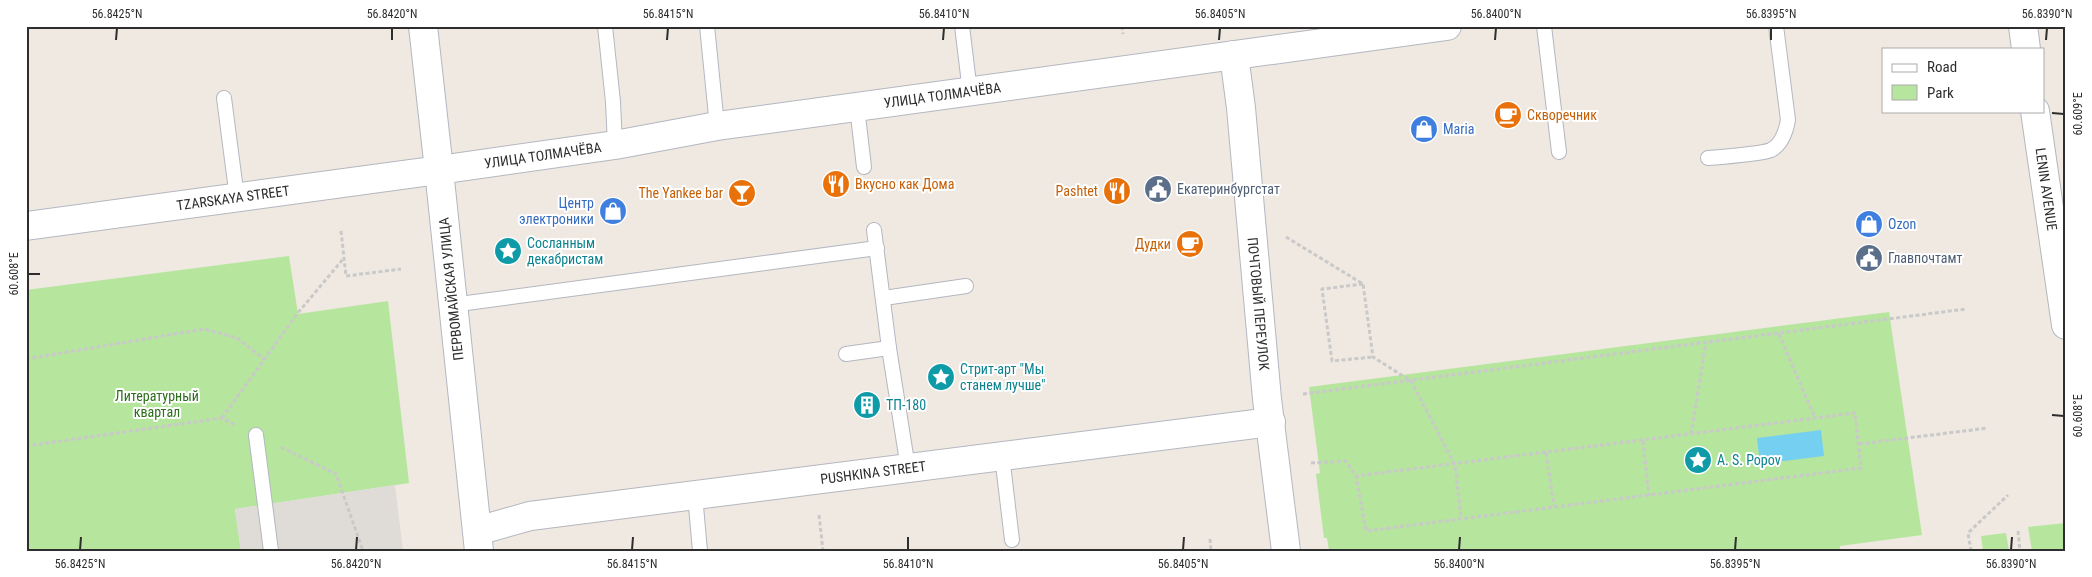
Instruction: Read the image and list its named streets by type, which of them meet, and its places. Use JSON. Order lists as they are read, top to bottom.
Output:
{
  "streets": {
    "street": [
      "УЛИЦА ТОЛМАЧЁВА",
      "LENIN AVENUE",
      "TZARSKAYA STREET",
      "ПЕРВОМАЙСКАЯ УЛИЦА",
      "ПОЧТОВЫЙ ПЕРЕУЛОК",
      "PUSHKINA STREET"
    ]
  },
  "crossings": [
    ["УЛИЦА ТОЛМАЧЁВА", "TZARSKAYA STREET"],
    ["УЛИЦА ТОЛМАЧЁВА", "ПЕРВОМАЙСКАЯ УЛИЦА"],
    ["УЛИЦА ТОЛМАЧЁВА", "ПОЧТОВЫЙ ПЕРЕУЛОК"],
    ["TZARSKAYA STREET", "ПЕРВОМАЙСКАЯ УЛИЦА"],
    ["ПЕРВОМАЙСКАЯ УЛИЦА", "PUSHKINA STREET"],
    ["ПОЧТОВЫЙ ПЕРЕУЛОК", "PUSHKINA STREET"]
  ],
  "parks": ["Литературный квартал"],
  "places": {
    "cafe": ["Скворечник", "Дудки"],
    "shop": ["Maria", "Центр электроники", "Ozon"],
    "restaurant": ["Вкусно как Дома", "Pashtet"],
    "public building": ["Екатеринбургстат", "Главпочтамт"],
    "bar": ["The Yankee bar"],
    "place": ["Сосланным декабристам", "Стрит-арт \"Мы станем лучше\"", "A. S. Popov"],
    "building": ["ТП-180"]
  },
  "legend": ["Road", "Park"],
  "coordinates": [
    "56.8425°N",
    "56.8420°N",
    "56.8415°N",
    "56.8410°N",
    "56.8405°N",
    "56.8400°N",
    "56.8395°N",
    "56.8390°N",
    "60.609°E",
    "60.608°E"
  ]
}
